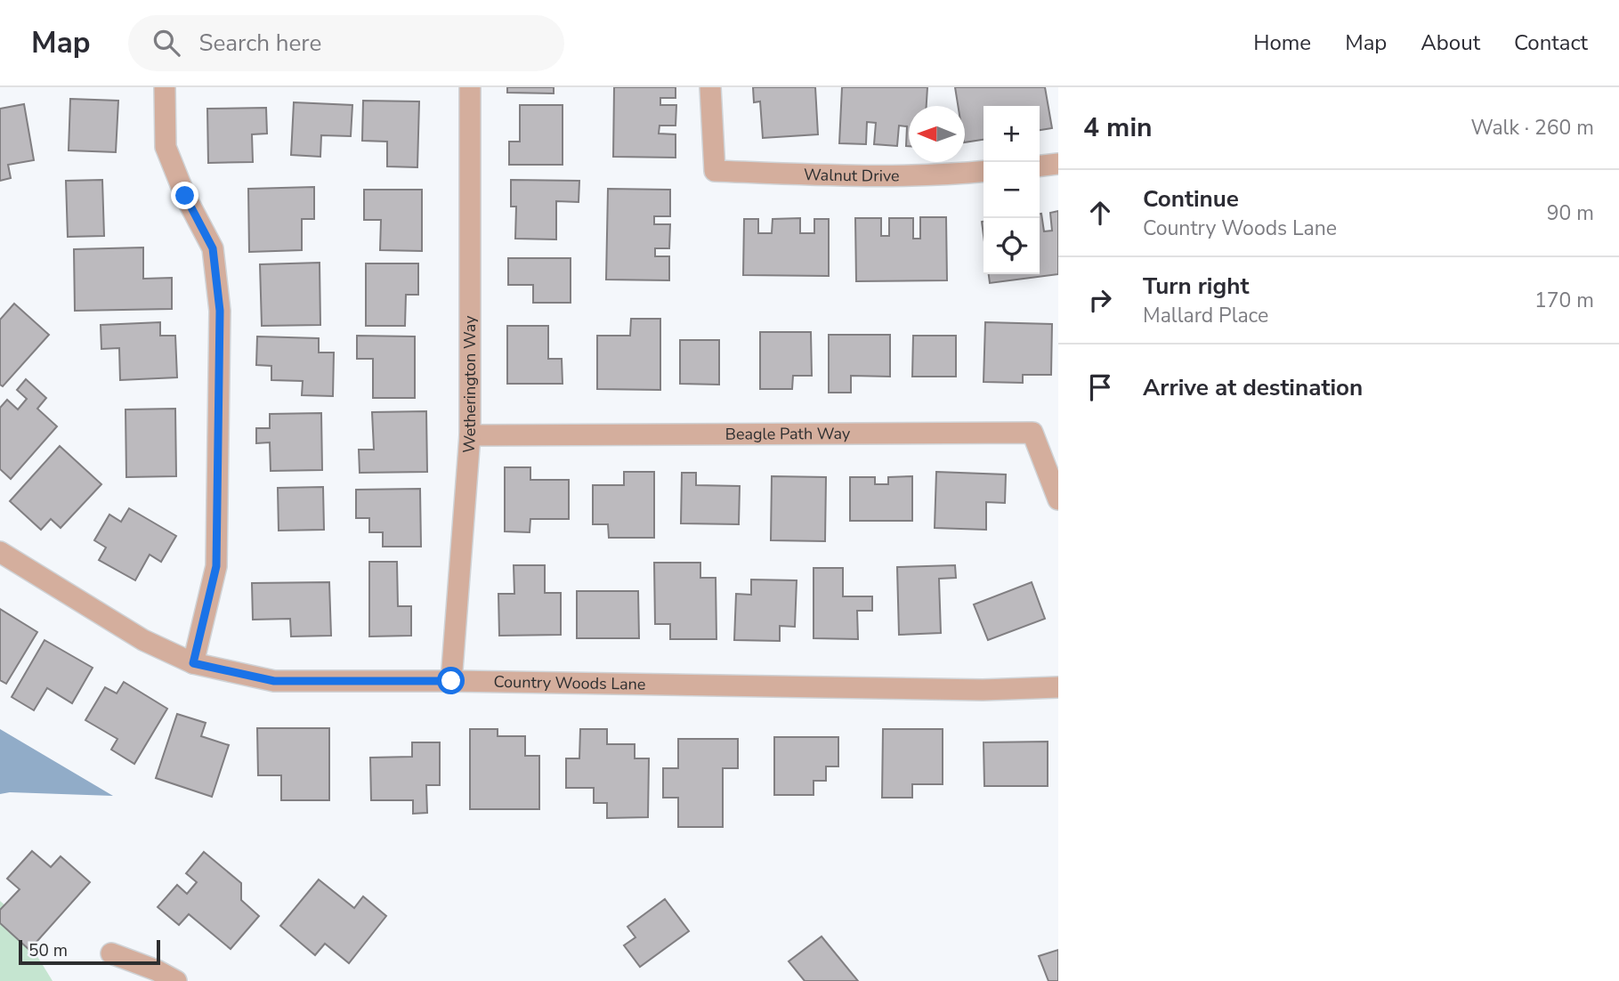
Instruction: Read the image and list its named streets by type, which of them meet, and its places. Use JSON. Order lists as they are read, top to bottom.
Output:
{
  "streets": {
    "street": [
      "Walnut Drive",
      "Wetherington Way",
      "Beagle Path Way",
      "Country Woods Lane"
    ]
  },
  "crossings": [
    ["Wetherington Way", "Beagle Path Way"],
    ["Wetherington Way", "Country Woods Lane"]
  ],
  "scale_bar": "50 m",
  "north": "left",
  "page": {
    "header": "Map",
    "search": "Search here",
    "nav": [
      "Home",
      "Map",
      "About",
      "Contact"
    ],
    "heading": ["4 min", "Walk · 260 m"],
    "map_buttons": ["+", "−"],
    "list": [
      ["Continue", "Country Woods Lane", "90 m"],
      ["Turn right", "Mallard Place", "170 m"],
      "Arrive at destination"
    ],
    "scale": "50 m"
  }
}
